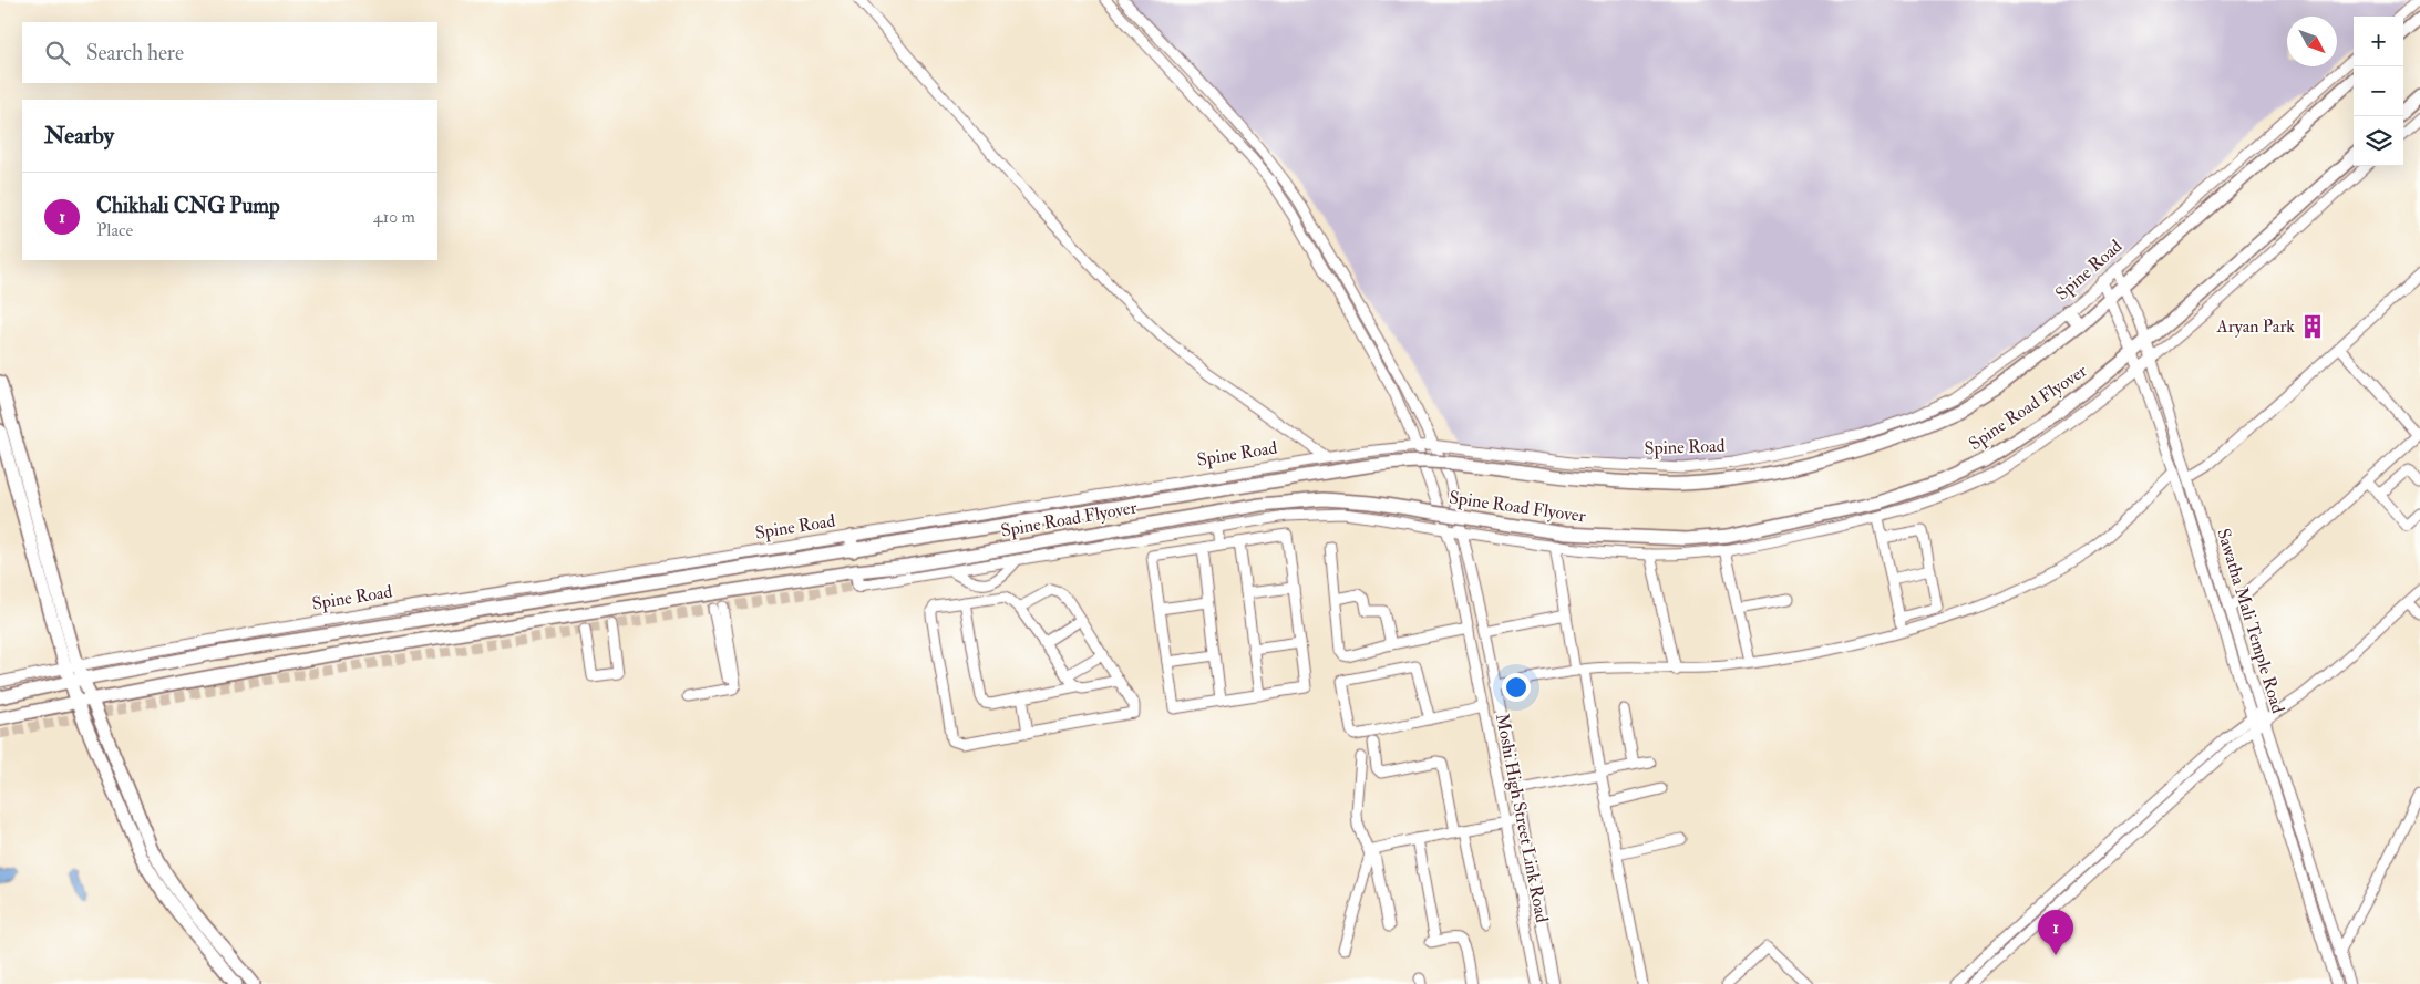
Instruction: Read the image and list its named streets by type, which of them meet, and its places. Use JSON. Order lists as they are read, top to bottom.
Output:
{
  "streets": {
    "main road": ["Spine Road", "Spine Road Flyover"],
    "street": ["Sawatha Mali Temple Road", "Moshi High Street Link Road"]
  },
  "crossings": [
    ["Spine Road", "Spine Road Flyover"],
    ["Spine Road", "Sawatha Mali Temple Road"],
    ["Spine Road", "Moshi High Street Link Road"],
    ["Spine Road Flyover", "Sawatha Mali Temple Road"]
  ],
  "places": {
    "building": ["Aryan Park"]
  },
  "north": "bottom right",
  "page": {
    "map_buttons": ["+", "−"],
    "search": "Search here",
    "heading": "Nearby",
    "list": [
      {
        "mark": "1",
        "name": "Chikhali CNG Pump",
        "note": "Place",
        "value": "410 m"
      }
    ],
    "pins": "1"
  }
}
